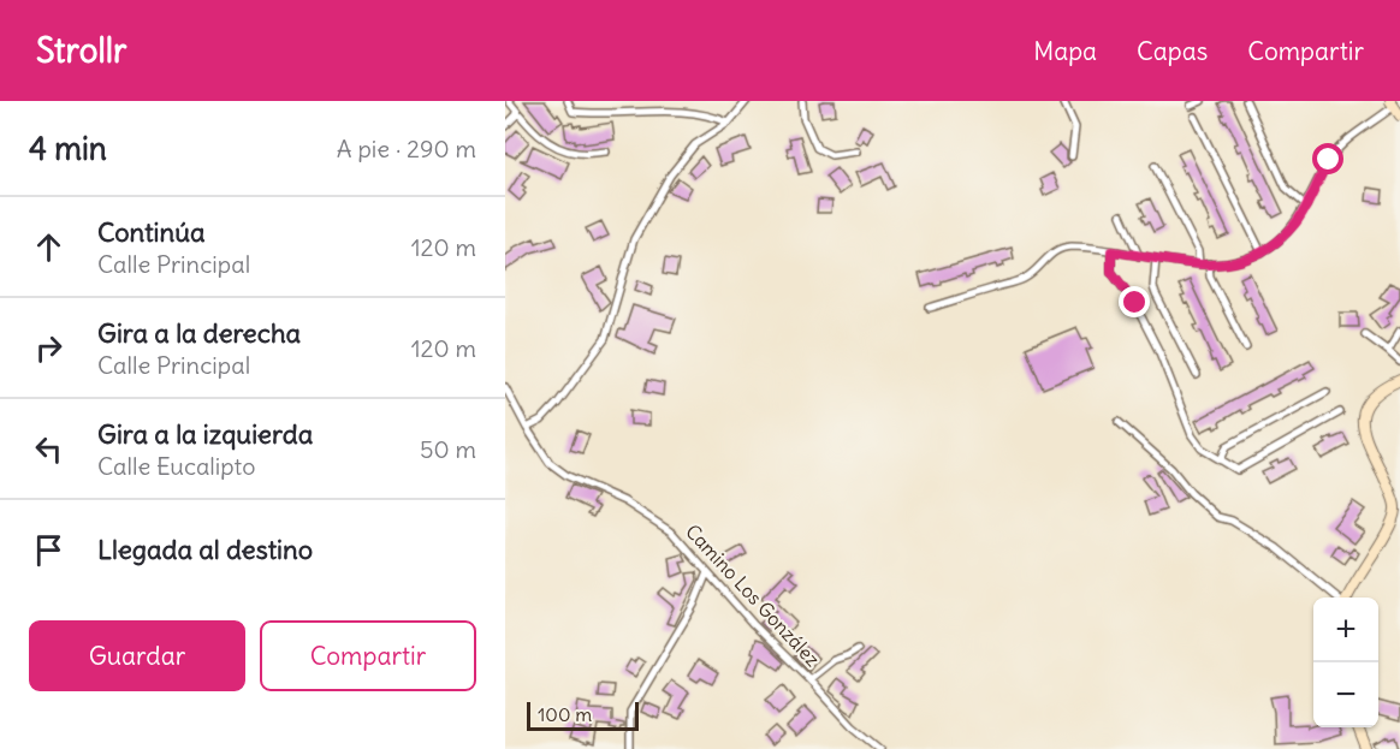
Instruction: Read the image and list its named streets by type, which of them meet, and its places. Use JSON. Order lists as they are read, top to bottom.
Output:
{
  "streets": {
    "street": ["Camino Los González"]
  },
  "scale_bar": "100 m",
  "page": {
    "header": "Strollr",
    "nav": ["Mapa", "Capas", "Compartir"],
    "heading": ["4 min", "A pie · 290 m"],
    "list": [
      ["Continúa", "Calle Principal", "120 m"],
      ["Gira a la derecha", "Calle Principal", "120 m"],
      ["Gira a la izquierda", "Calle Eucalipto", "50 m"],
      "Llegada al destino"
    ],
    "map_buttons": ["+", "−"],
    "buttons": ["Guardar", "Compartir"],
    "scale": "100 m"
  }
}
